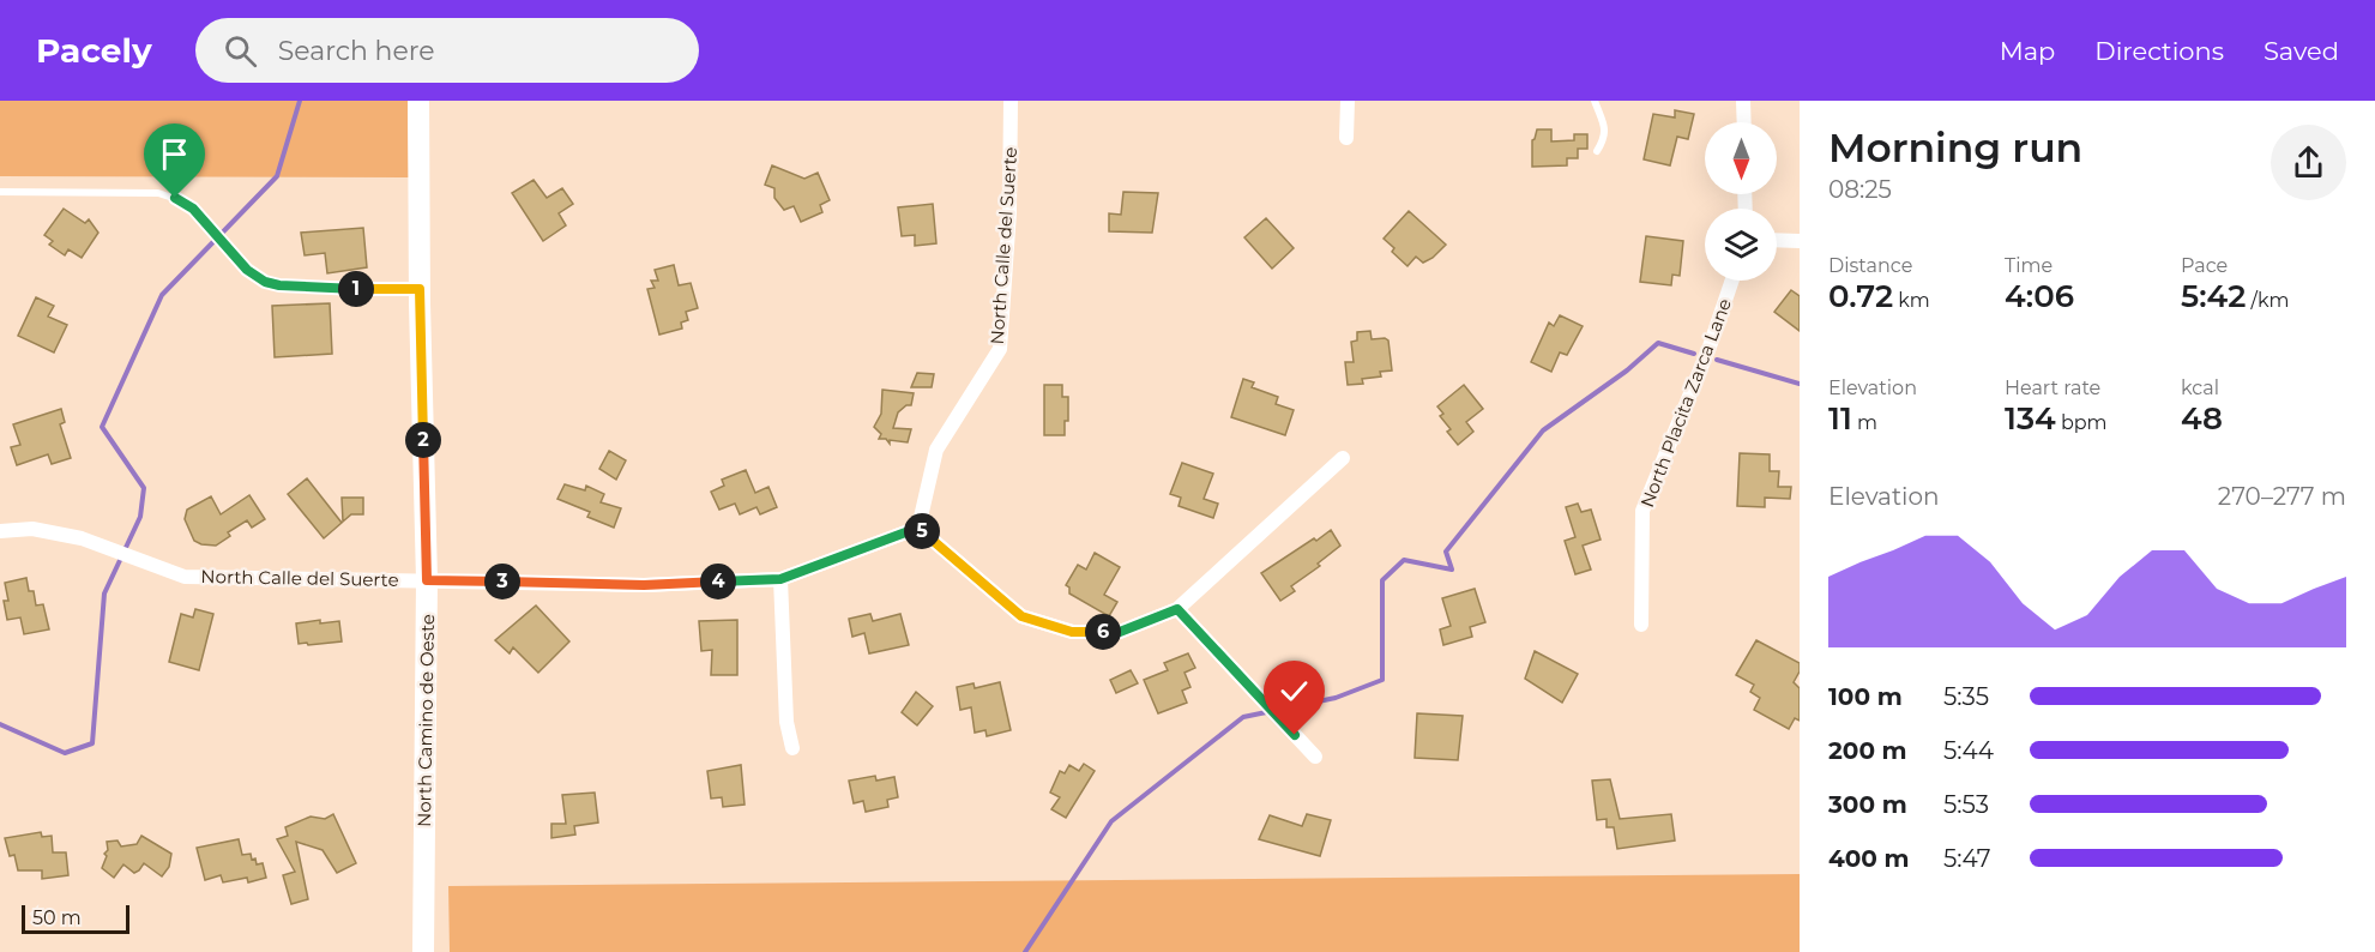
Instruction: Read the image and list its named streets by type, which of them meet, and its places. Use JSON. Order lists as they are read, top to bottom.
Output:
{
  "streets": {
    "street": ["North Calle del Suerte", "North Placita Zarca Lane", "North Camino de Oeste"]
  },
  "crossings": [
    ["North Calle del Suerte", "North Camino de Oeste"]
  ],
  "scale_bar": "50 m",
  "north": "bottom",
  "page": {
    "header": "Pacely",
    "search": "Search here",
    "nav": ["Map", "Directions", "Saved"],
    "heading": ["Morning run", "08:25"],
    "stats": [
      ["Distance", "0.72 km"],
      ["Time", "4:06"],
      ["Pace", "5:42 /km"],
      ["Elevation", "11 m"],
      ["Heart rate", "134 bpm"],
      ["kcal", "48"]
    ],
    "pins": [
      "1",
      "2",
      "5",
      "3",
      "4",
      "6"
    ],
    "chart": ["Elevation", "270–277 m"],
    "list": [
      {
        "name": "100 m",
        "note": "5:35"
      },
      {
        "name": "200 m",
        "note": "5:44"
      },
      {
        "name": "300 m",
        "note": "5:53"
      },
      {
        "name": "400 m",
        "note": "5:47"
      }
    ],
    "scale": "50 m"
  }
}
